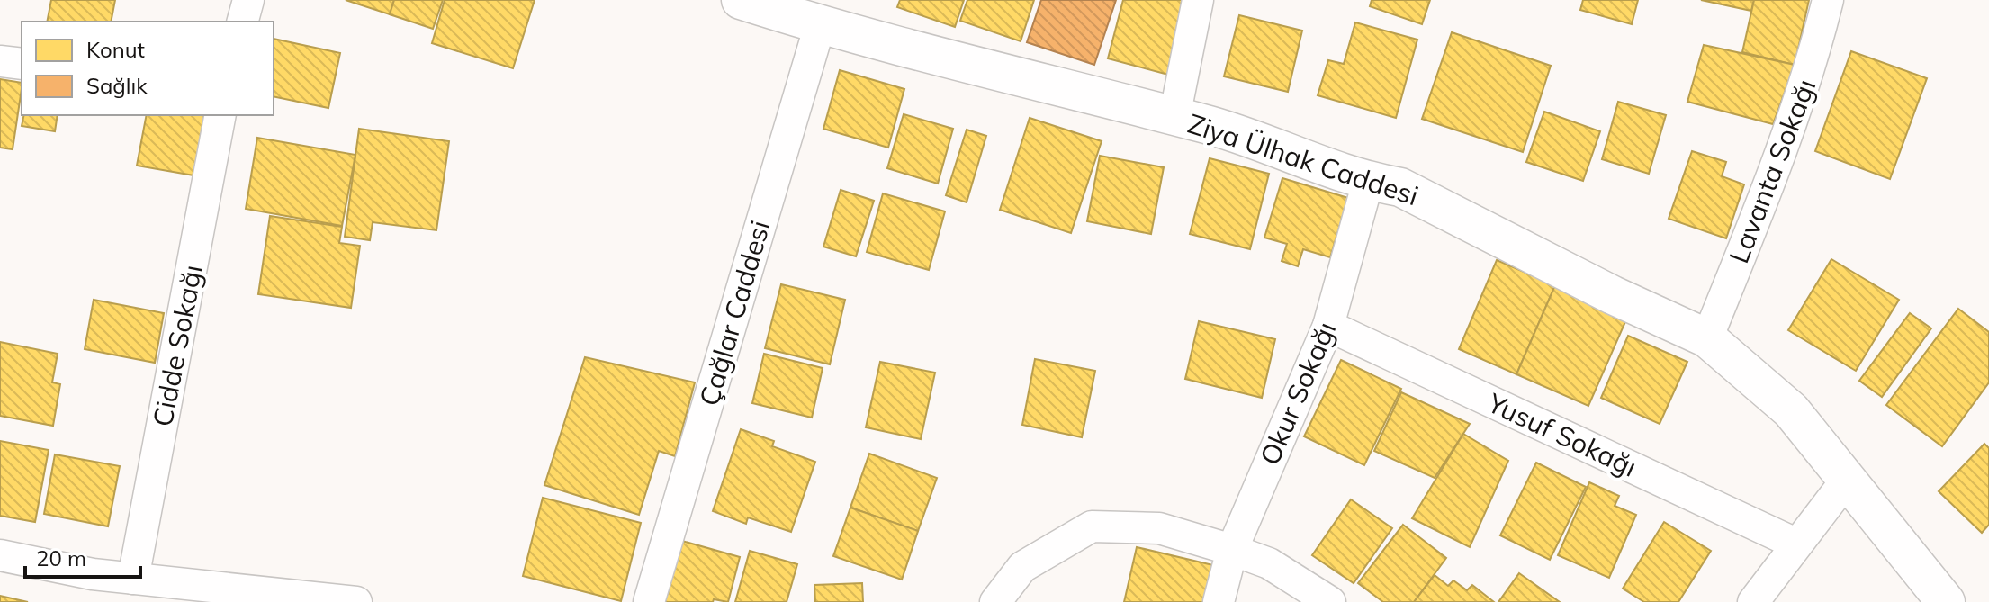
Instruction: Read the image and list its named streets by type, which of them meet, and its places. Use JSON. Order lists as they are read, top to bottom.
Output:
{
  "streets": {
    "street": [
      "Ziya Ülhak Caddesi",
      "Lavanta Sokağı",
      "Çağlar Caddesi",
      "Cidde Sokağı",
      "Okur Sokağı",
      "Yusuf Sokağı"
    ]
  },
  "crossings": [
    ["Ziya Ülhak Caddesi", "Lavanta Sokağı"],
    ["Ziya Ülhak Caddesi", "Çağlar Caddesi"],
    ["Ziya Ülhak Caddesi", "Okur Sokağı"],
    ["Okur Sokağı", "Yusuf Sokağı"]
  ],
  "legend": ["Konut", "Sağlık"],
  "scale_bar": "20 m"
}
